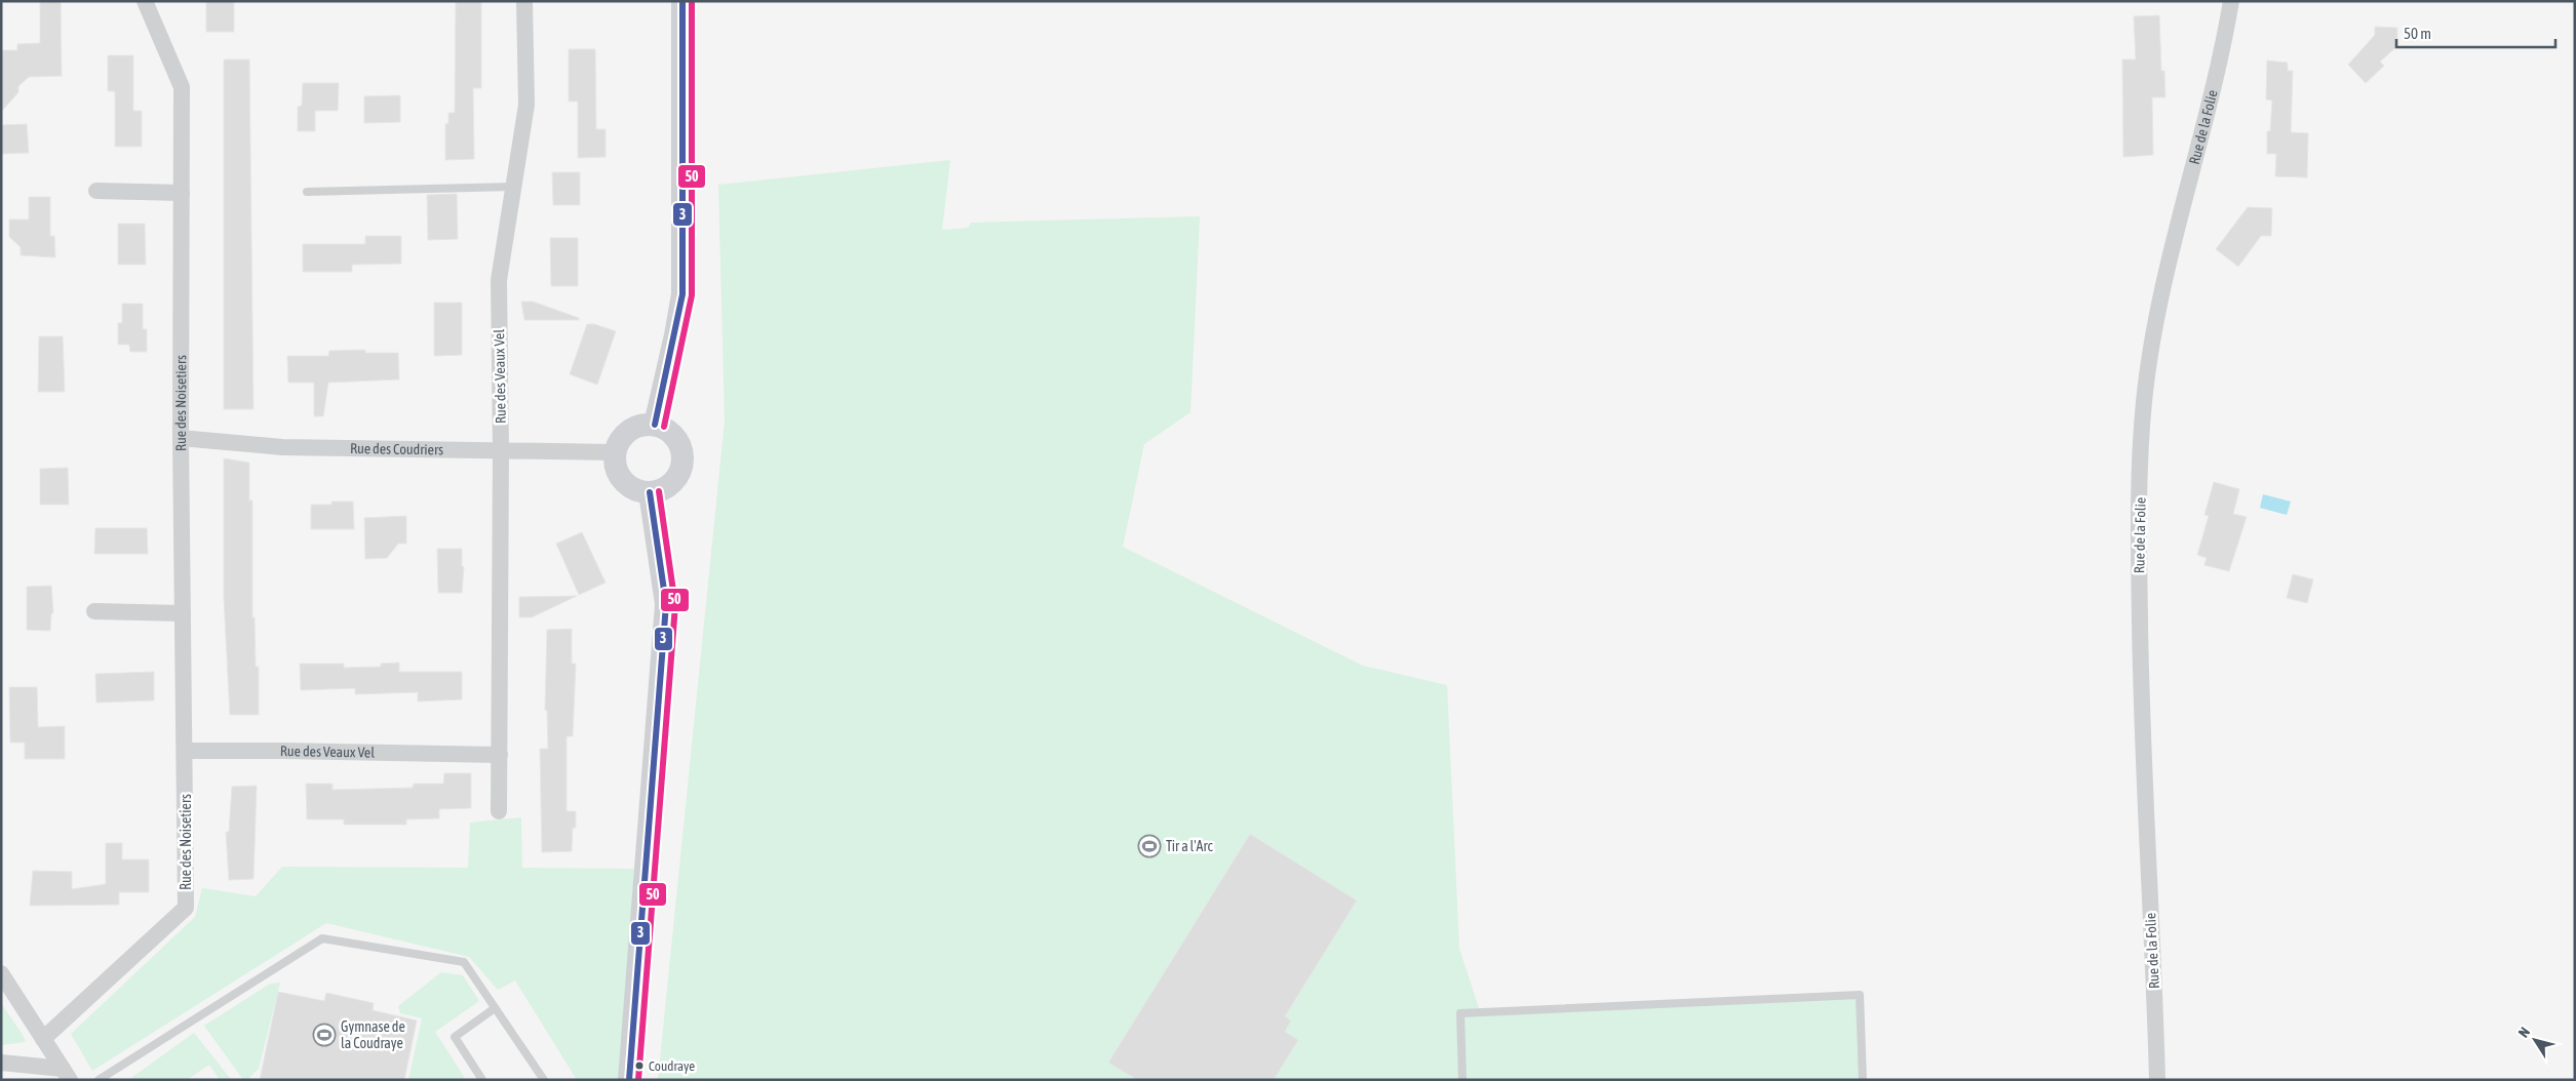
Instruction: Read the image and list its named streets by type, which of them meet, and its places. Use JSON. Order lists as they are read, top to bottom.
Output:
{
  "streets": {
    "street": [
      "Rue de la Folie",
      "Rue des Veaux Vel",
      "Rue des Noisetiers",
      "Rue des Coudriers"
    ]
  },
  "crossings": [
    ["Rue des Veaux Vel", "Rue des Noisetiers"],
    ["Rue des Veaux Vel", "Rue des Coudriers"],
    ["Rue des Noisetiers", "Rue des Coudriers"]
  ],
  "places": {
    "sports": ["Tir a l'Arc", "Gymnase de la Coudraye"],
    "other": ["Coudraye"]
  },
  "lines": ["transit line 3", "transit line 50"],
  "scale_bar": "50 m",
  "north": "top left"
}
